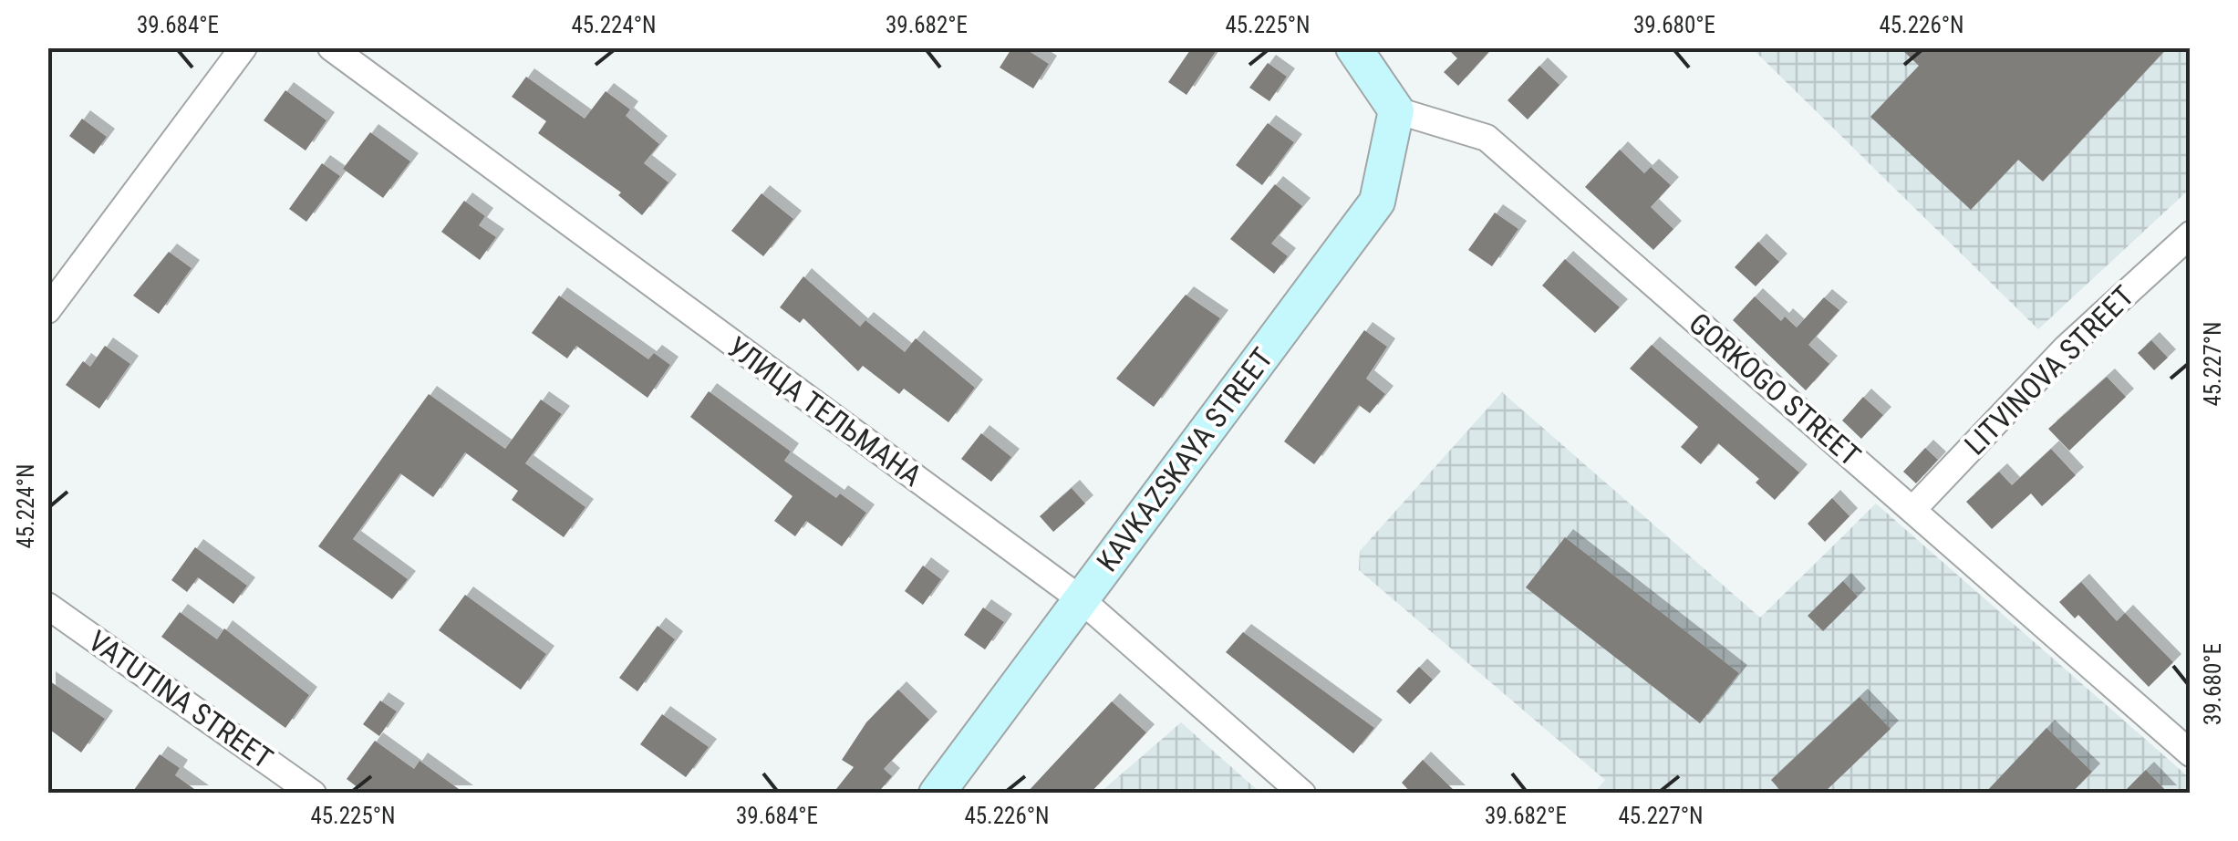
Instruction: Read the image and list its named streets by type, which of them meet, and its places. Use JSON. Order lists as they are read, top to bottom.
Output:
{
  "streets": {
    "main road": ["KAVKAZSKAYA STREET"],
    "street": [
      "LITVINOVA STREET",
      "GORKOGO STREET",
      "УЛИЦА ТЕЛЬМАНА",
      "VATUTINA STREET"
    ]
  },
  "crossings": [
    ["LITVINOVA STREET", "GORKOGO STREET"],
    ["GORKOGO STREET", "KAVKAZSKAYA STREET"],
    ["УЛИЦА ТЕЛЬМАНА", "KAVKAZSKAYA STREET"]
  ],
  "coordinates": [
    "39.684°E",
    "45.224°N",
    "39.682°E",
    "45.225°N",
    "39.680°E",
    "45.226°N",
    "45.227°N"
  ]
}
